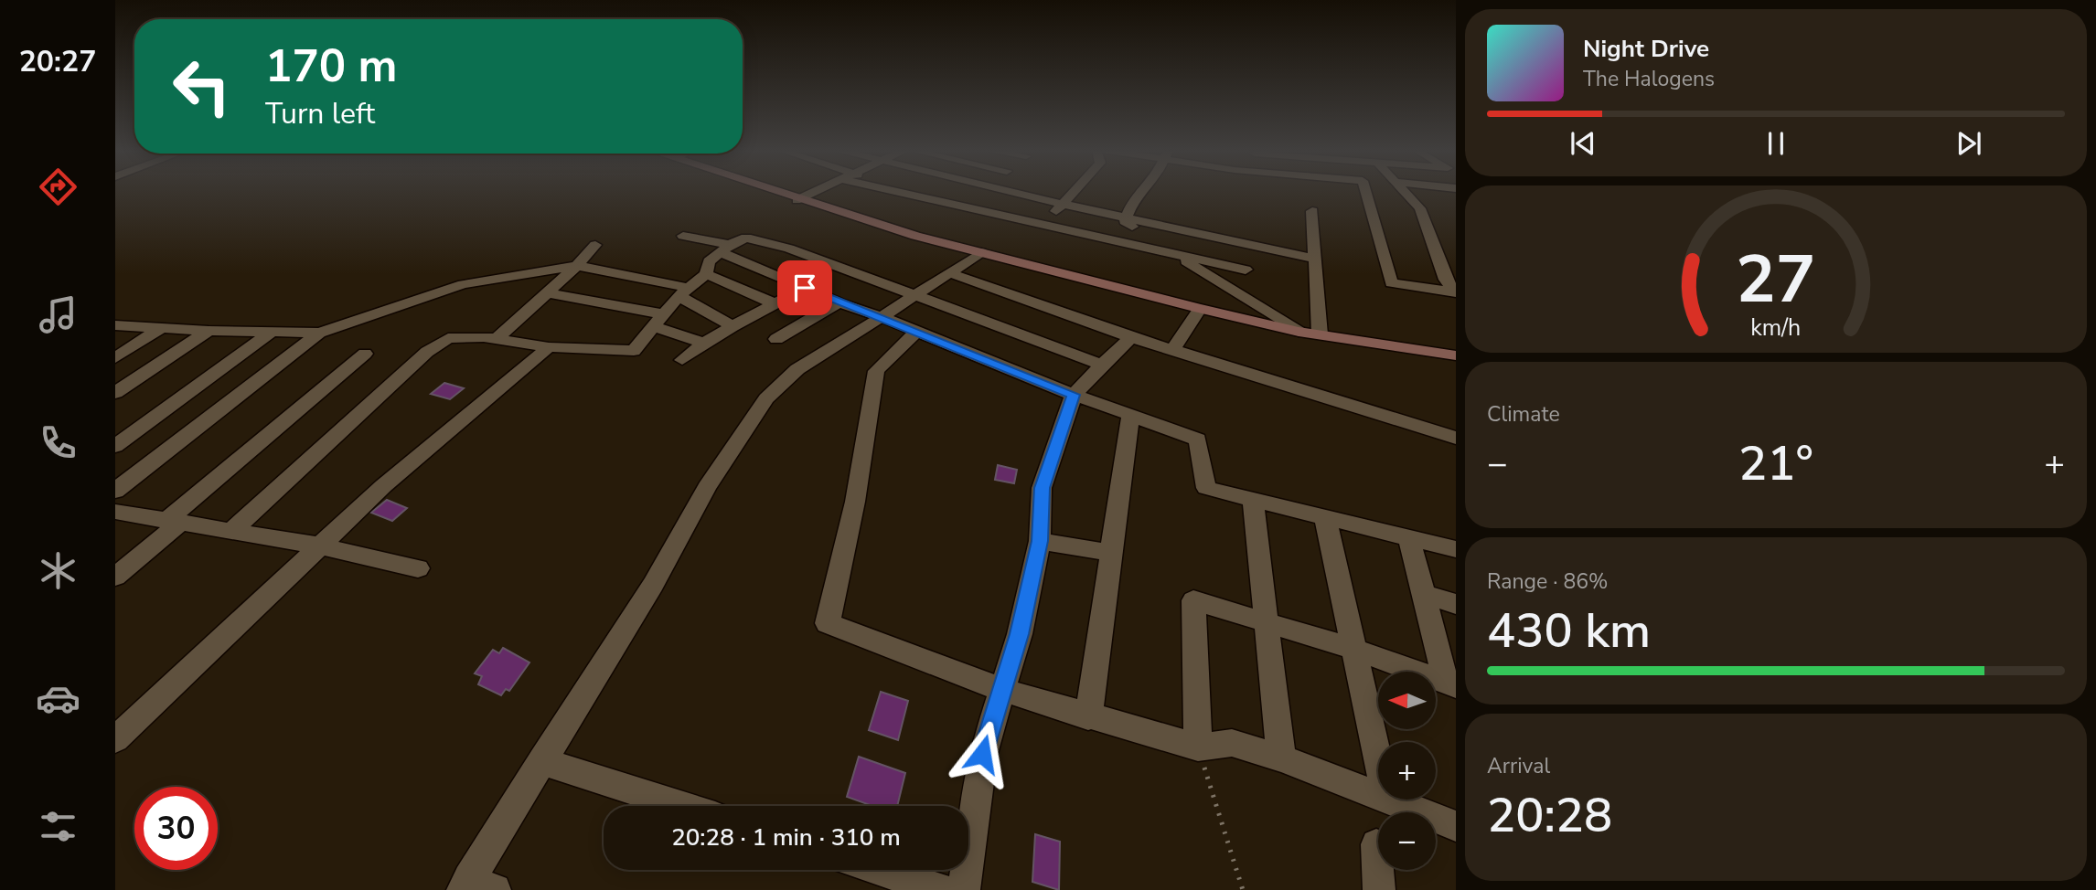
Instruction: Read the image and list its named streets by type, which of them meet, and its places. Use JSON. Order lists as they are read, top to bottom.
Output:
{
  "north": "left",
  "page": {
    "tabs": "20:27",
    "turn": ["170 m", "Turn left"],
    "song": ["Night Drive", "The Halogens"],
    "tile": [
      "Climate",
      ["Range · 86%", "430 km"],
      ["Arrival", "20:28"]
    ],
    "heat": ["−", "21°", "+"],
    "map_buttons": ["+", "−"],
    "limit": "30",
    "trip": "20:28 · 1 min · 310 m",
    "gauge": ["27", "km/h"]
  }
}
